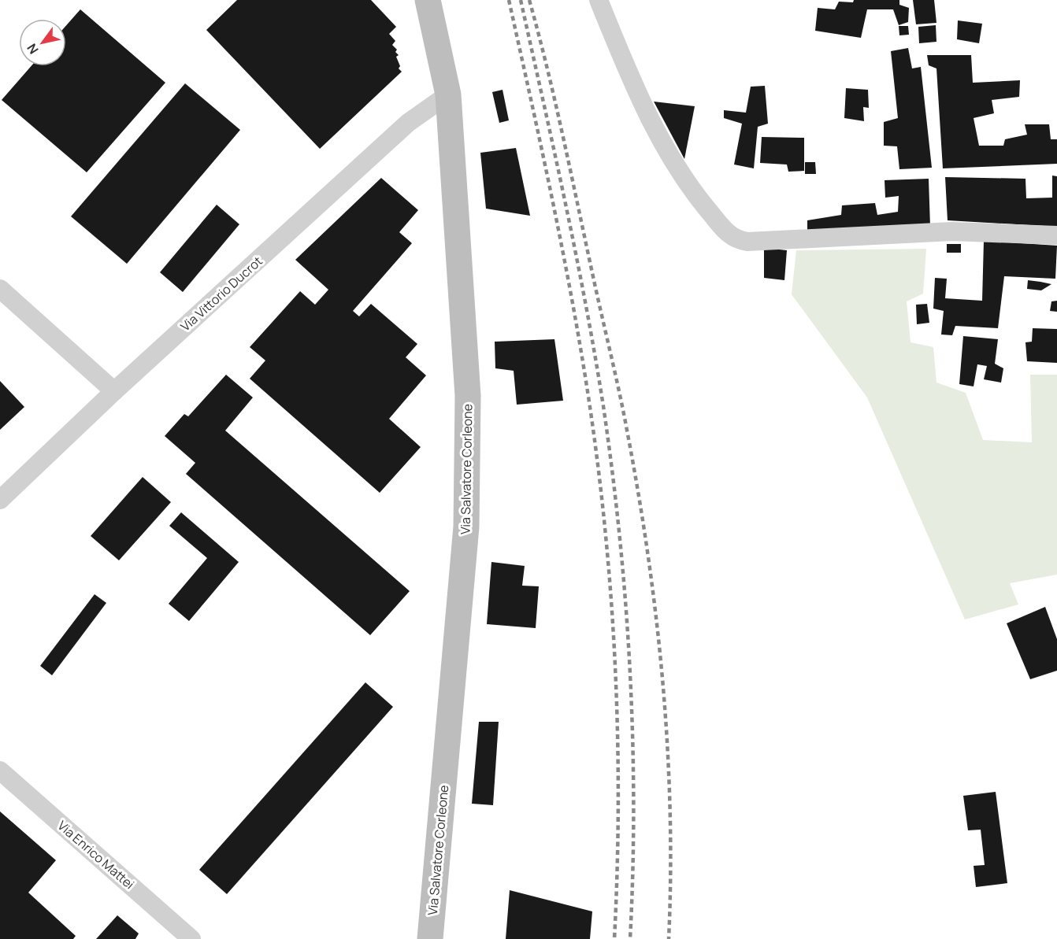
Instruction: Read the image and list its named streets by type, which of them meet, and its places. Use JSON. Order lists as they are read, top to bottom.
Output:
{
  "streets": {
    "street": ["Via Vittorio Ducrot", "Via Salvatore Corleone", "Via Enrico Mattei"]
  },
  "crossings": [
    ["Via Vittorio Ducrot", "Via Salvatore Corleone"]
  ],
  "north": "bottom left"
}
